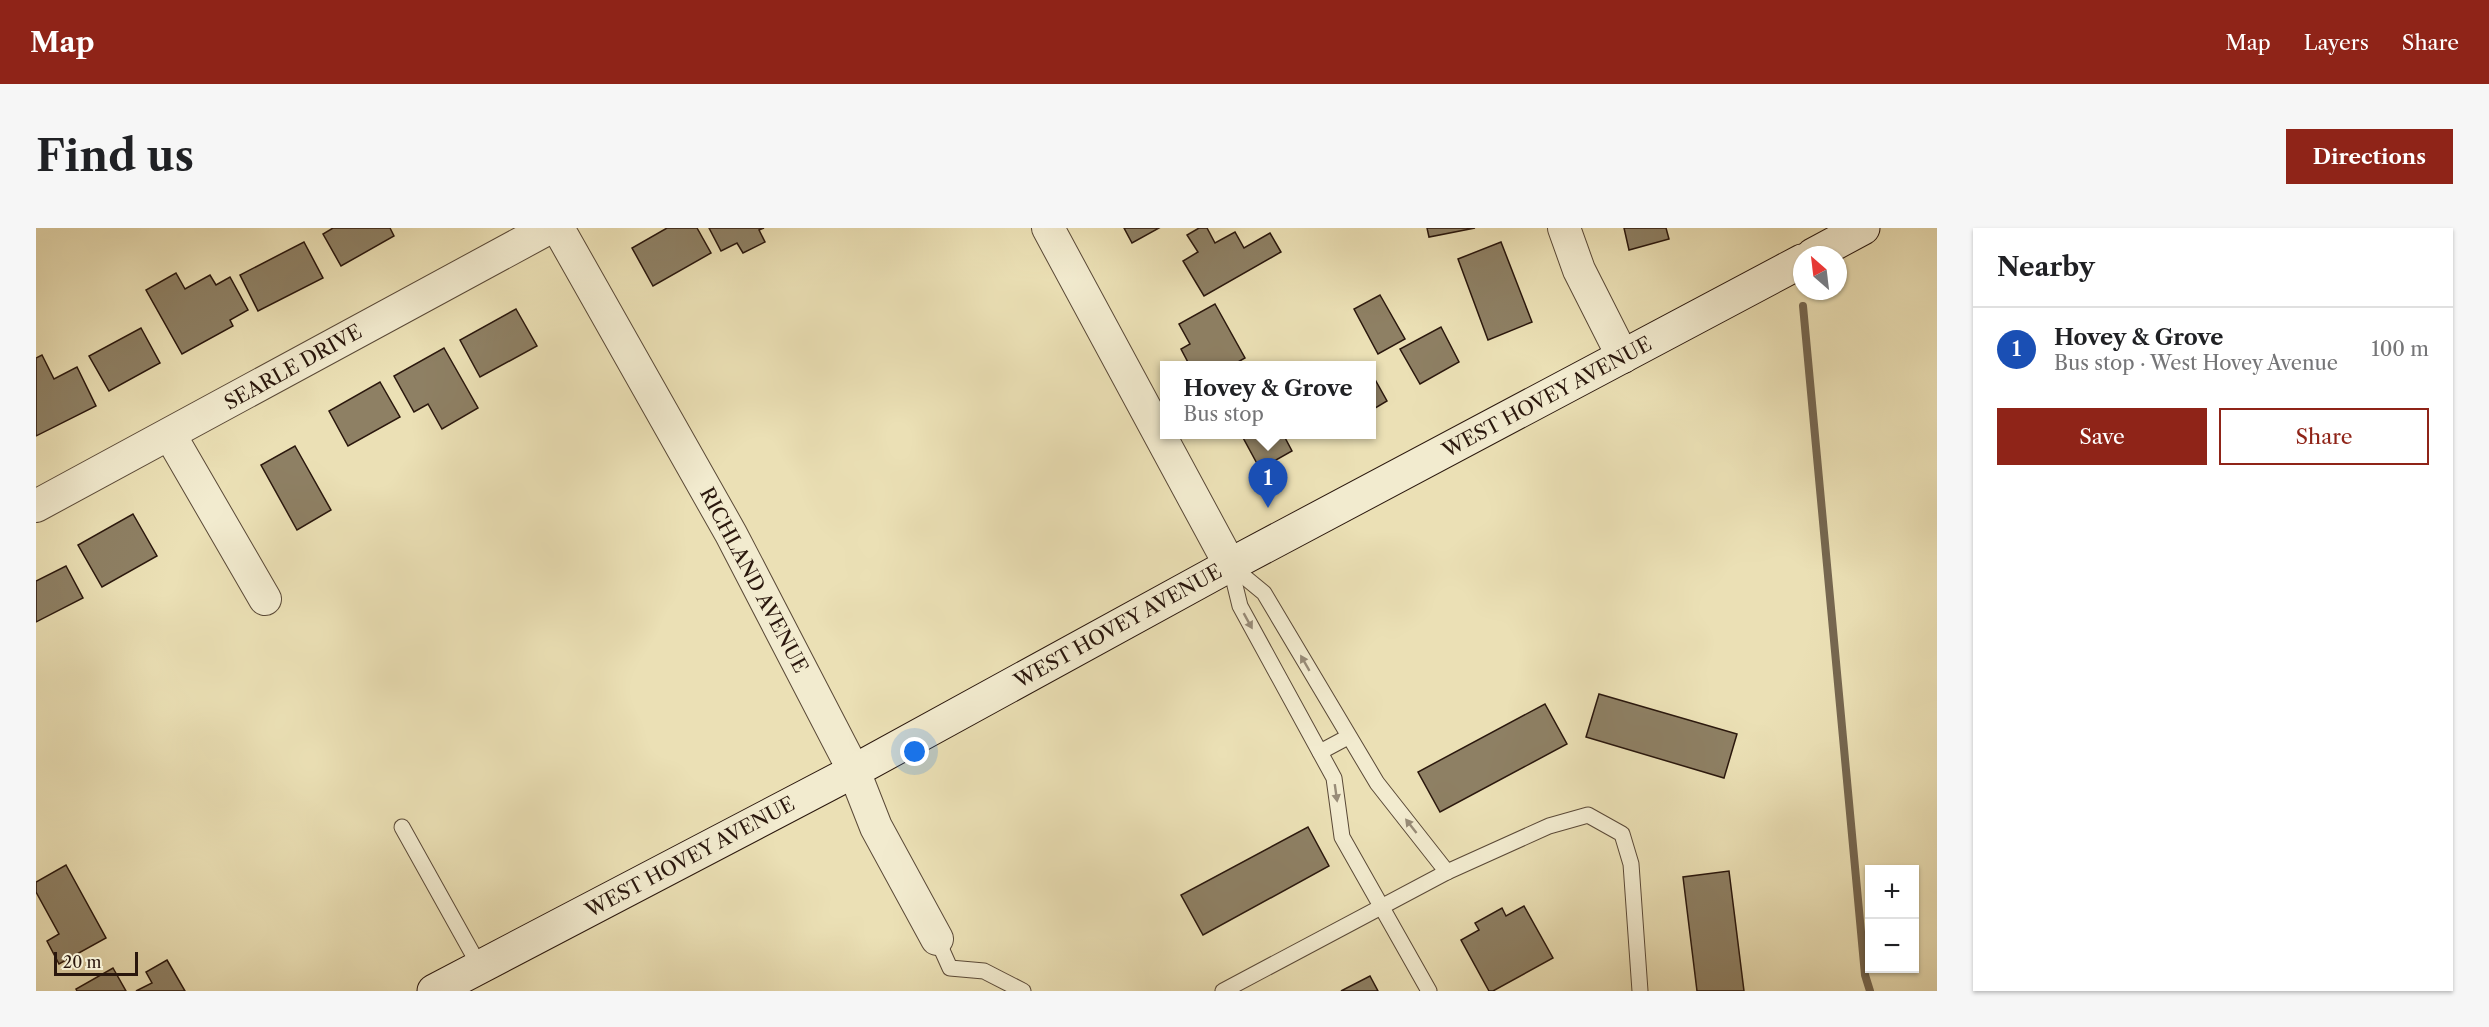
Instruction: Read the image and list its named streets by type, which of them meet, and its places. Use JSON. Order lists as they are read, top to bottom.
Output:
{
  "streets": {
    "main road": ["WEST HOVEY AVENUE"],
    "street": ["SEARLE DRIVE", "RICHLAND AVENUE"]
  },
  "crossings": [
    ["WEST HOVEY AVENUE", "RICHLAND AVENUE"]
  ],
  "scale_bar": "20 m",
  "north": "top left",
  "page": {
    "header": "Map",
    "nav": ["Map", "Layers", "Share"],
    "buttons": [
      "Directions",
      ["Save", "Share"]
    ],
    "title": "Find us",
    "heading": "Nearby",
    "list": [
      {
        "mark": "1",
        "name": "Hovey & Grove",
        "note": "Bus stop · West Hovey Avenue",
        "value": "100 m"
      }
    ],
    "popup": ["Hovey & Grove", "Bus stop"],
    "pins": "1",
    "map_buttons": ["+", "−"],
    "scale": "20 m"
  }
}
